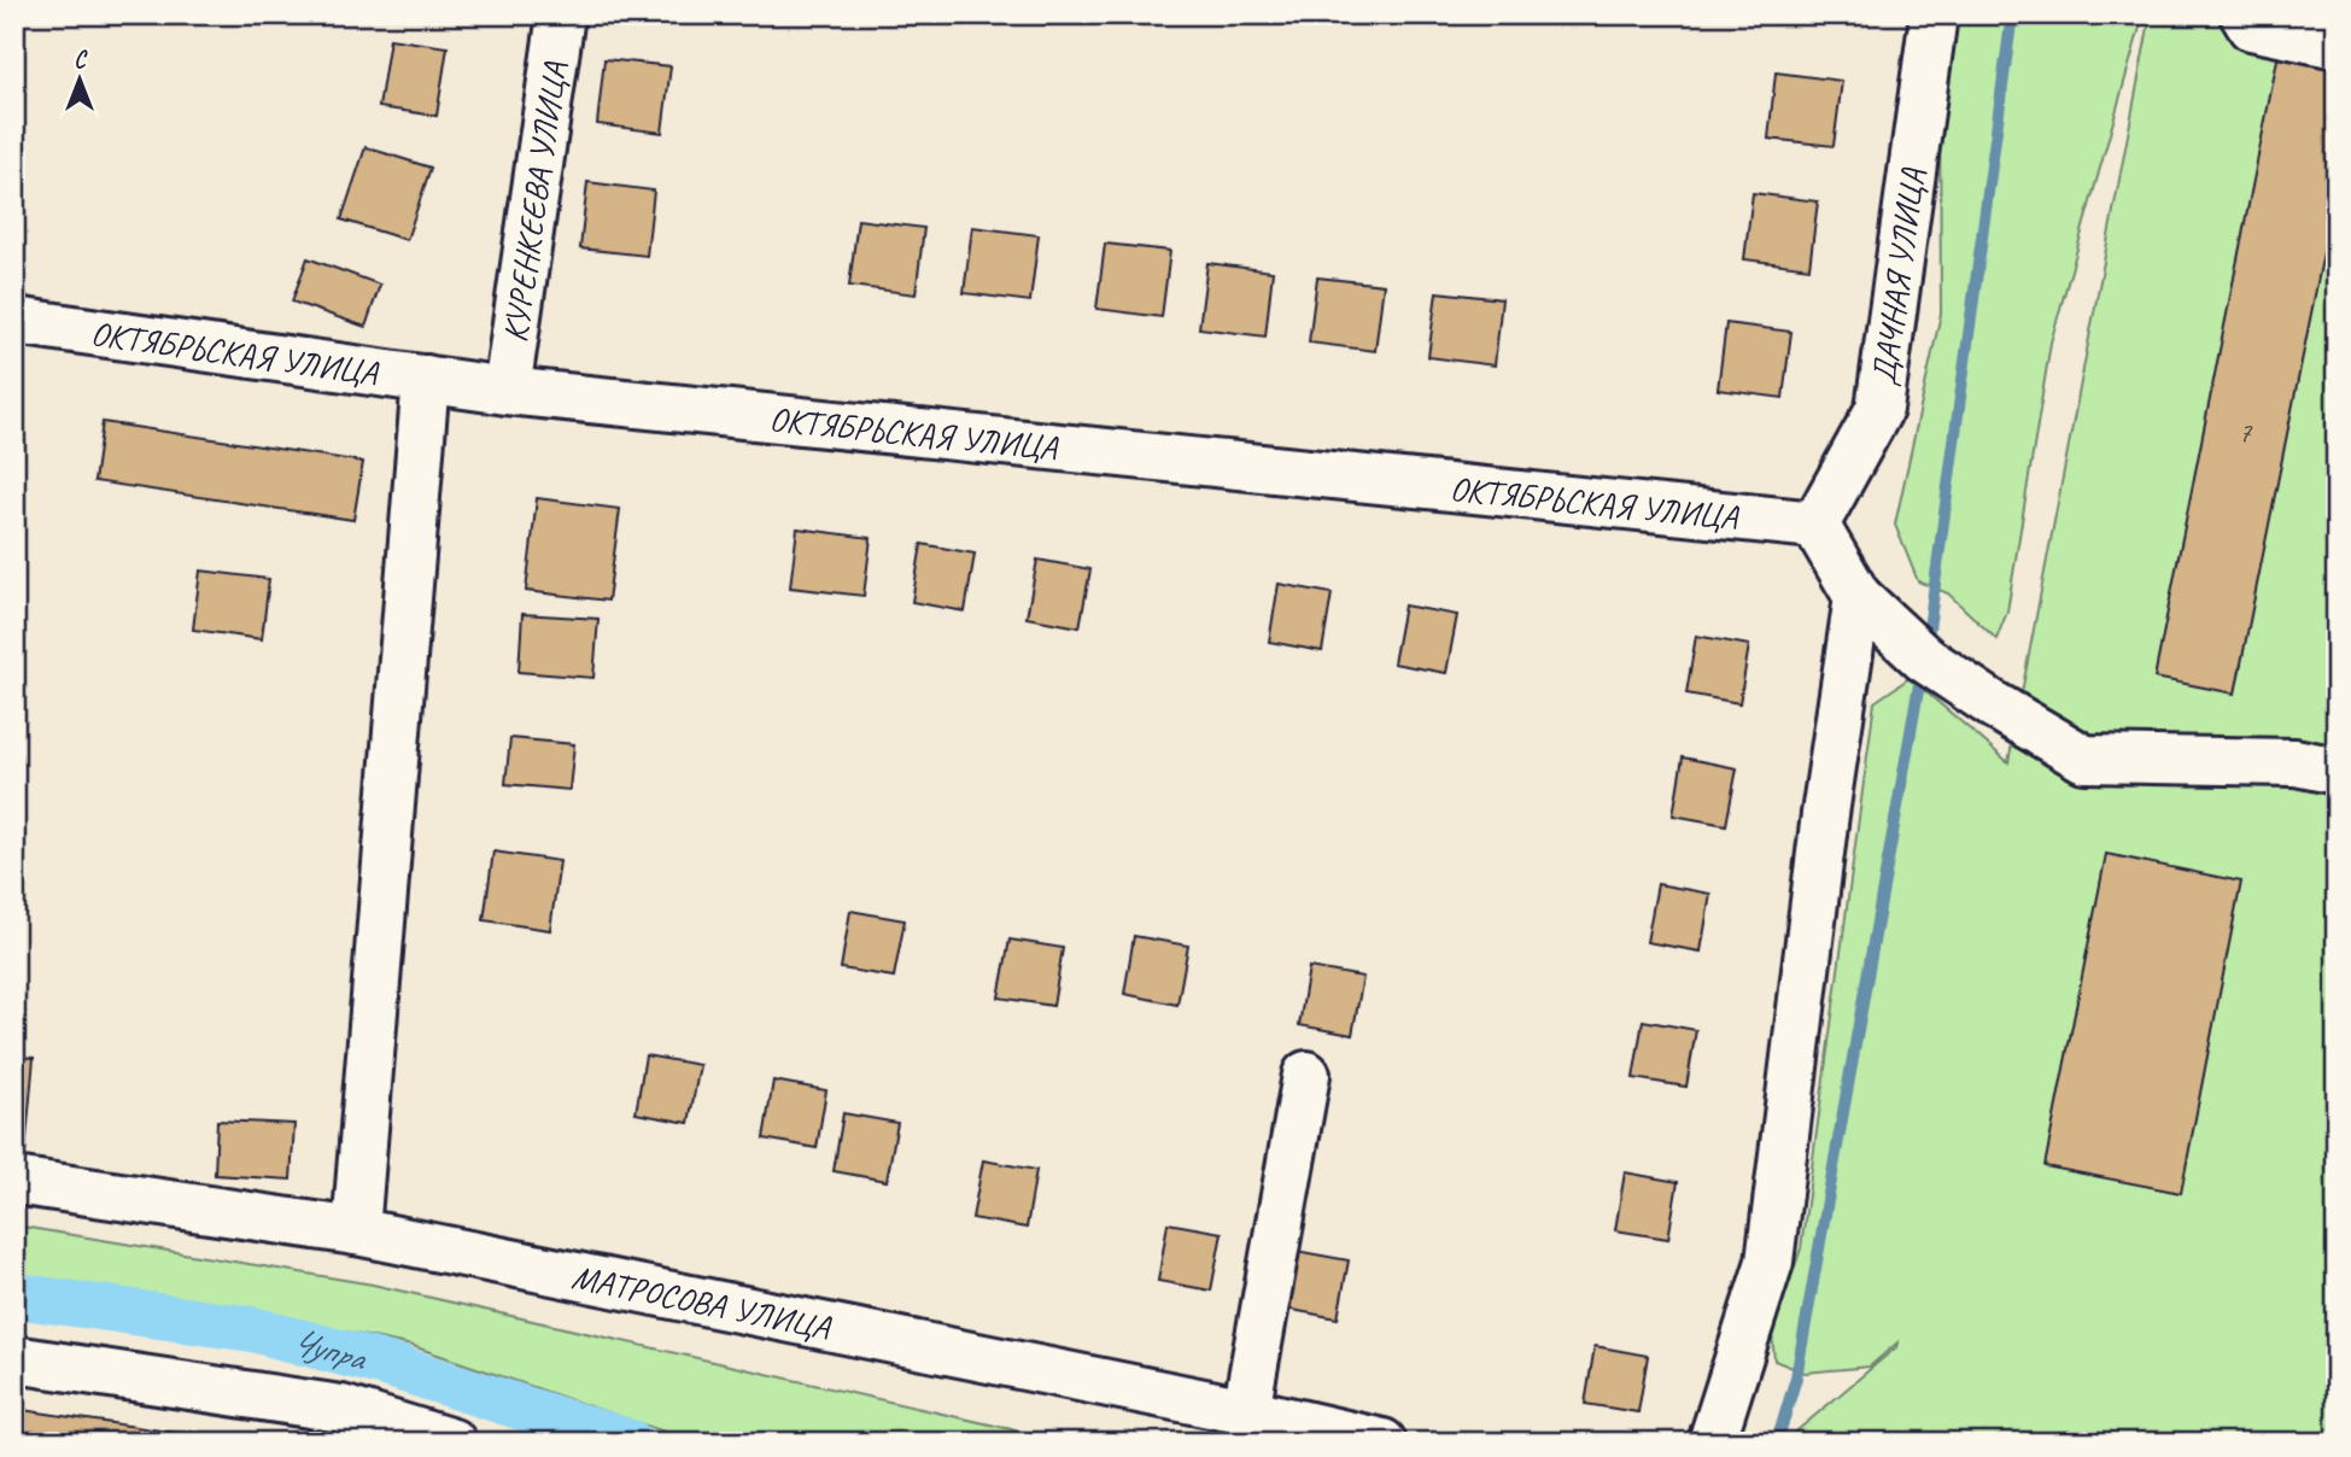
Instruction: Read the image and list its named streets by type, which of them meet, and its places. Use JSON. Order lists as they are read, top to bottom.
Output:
{
  "streets": {
    "street": [
      "КУРЕНКЕЕВА УЛИЦА",
      "ДАЧНАЯ УЛИЦА",
      "ОКТЯБРЬСКАЯ УЛИЦА",
      "МАТРОСОВА УЛИЦА"
    ]
  },
  "crossings": [
    ["КУРЕНКЕЕВА УЛИЦА", "ОКТЯБРЬСКАЯ УЛИЦА"],
    ["ДАЧНАЯ УЛИЦА", "ОКТЯБРЬСКАЯ УЛИЦА"]
  ],
  "water": ["Чупра"],
  "house_numbers": ["7"],
  "north": "top"
}
